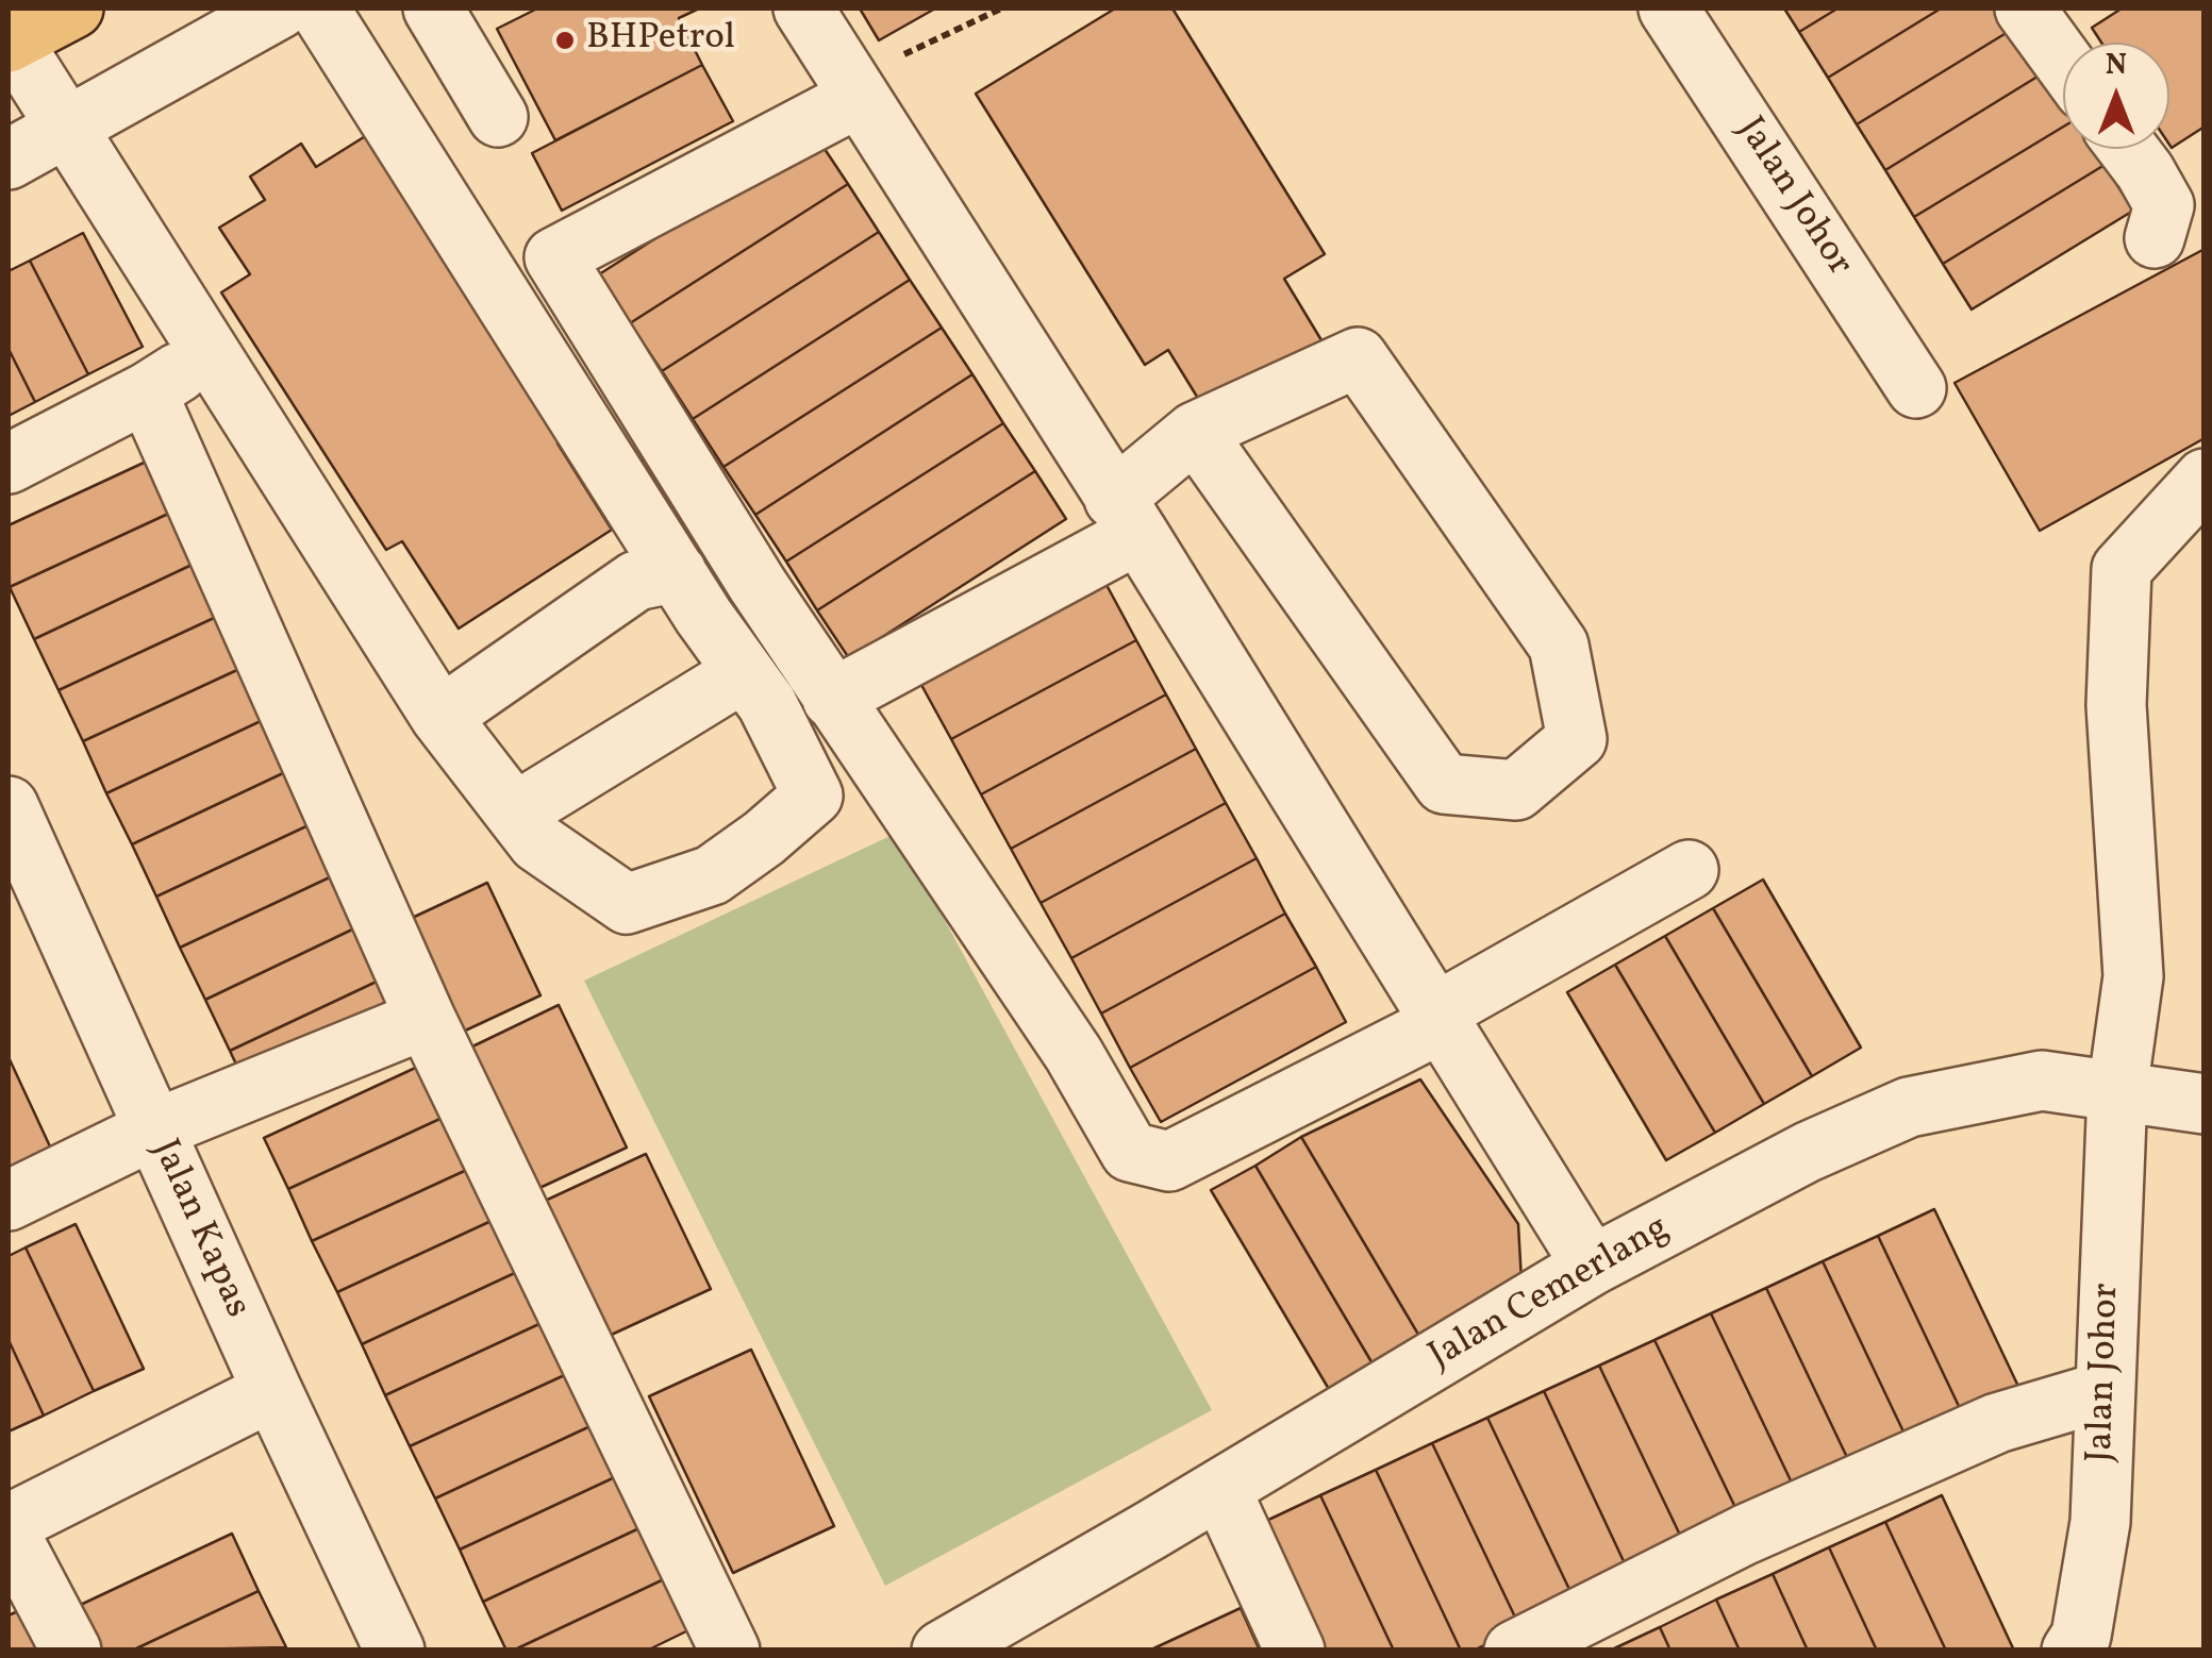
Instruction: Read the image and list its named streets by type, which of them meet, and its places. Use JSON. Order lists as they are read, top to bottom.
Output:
{
  "streets": {
    "street": ["Jalan Johor", "Jalan Kapas", "Jalan Cemerlang"]
  },
  "crossings": [
    ["Jalan Johor", "Jalan Cemerlang"]
  ],
  "places": ["BHPetrol"],
  "north": "top"
}
